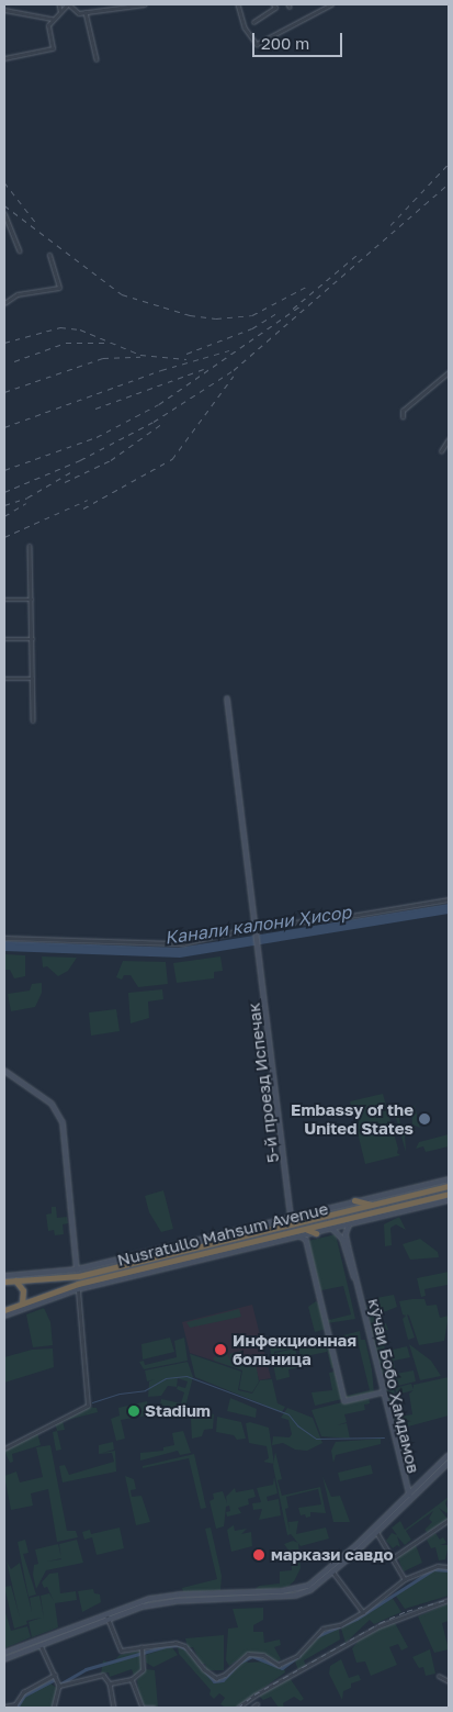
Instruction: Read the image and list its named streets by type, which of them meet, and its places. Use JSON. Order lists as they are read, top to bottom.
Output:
{
  "streets": {
    "highway": ["Nusratullo Mahsum Avenue"],
    "street": ["5-й проезд Испечак", "кӯчаи Бобо Ҳамдамов"]
  },
  "water": ["Канали калони Ҳисор"],
  "places": [
    "Embassy of the United States",
    "Инфекционная больница",
    "Stadium",
    "маркази савдо"
  ],
  "scale_bar": "200 m"
}
